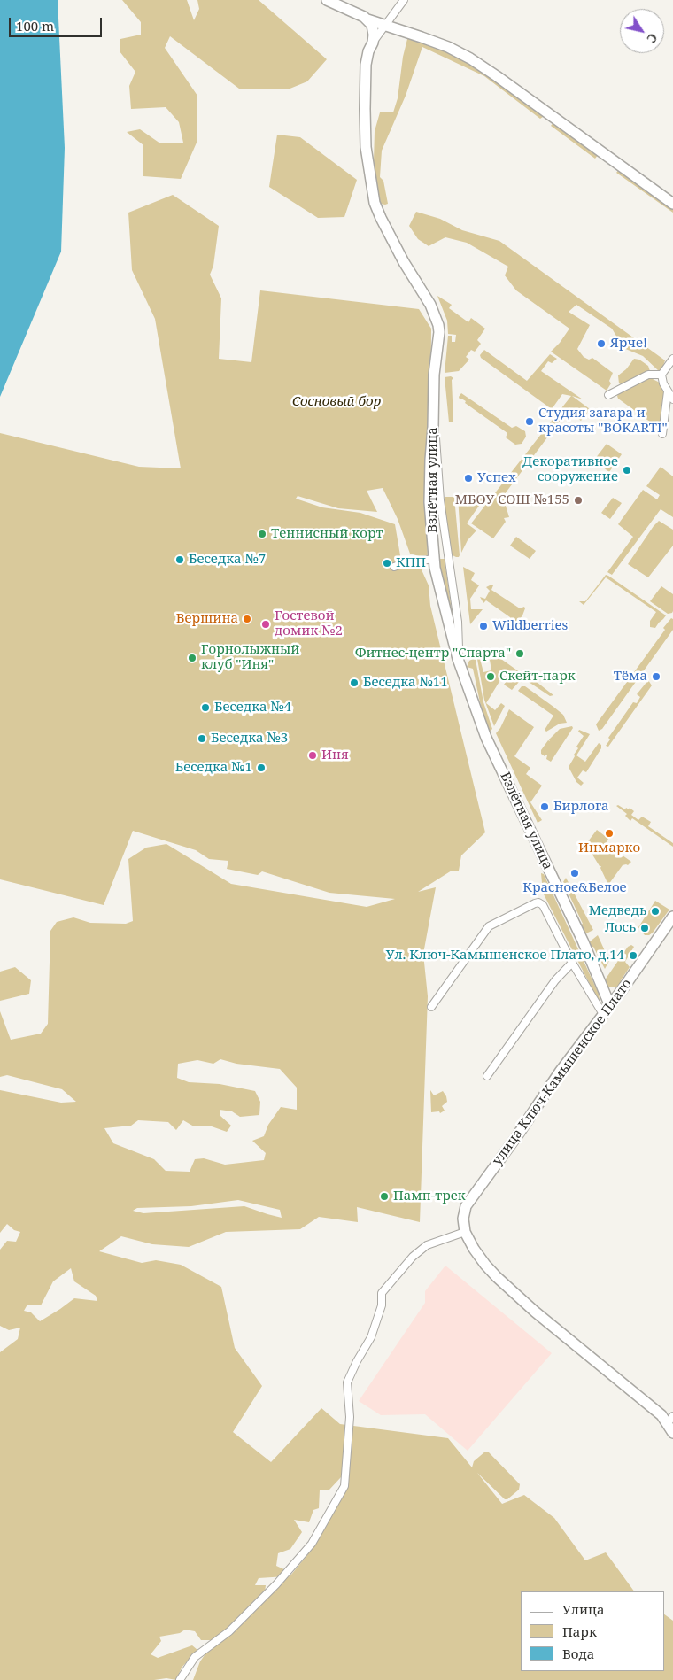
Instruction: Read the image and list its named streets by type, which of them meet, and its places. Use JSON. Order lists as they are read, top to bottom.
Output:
{
  "streets": {
    "main road": ["Взлётная улица", "улица Ключ-Камышенское Плато"]
  },
  "crossings": [
    ["Взлётная улица", "улица Ключ-Камышенское Плато"]
  ],
  "parks": ["Сосновый бор"],
  "places": [
    "Ярче!",
    "Студия загара и красоты \"BOKARTI\"",
    "Декоративное сооружение",
    "Успех",
    "МБОУ СОШ №155",
    "Теннисный корт",
    "Беседка №7",
    "КПП",
    "Вершина",
    "Гостевой домик №2",
    "Wildberries",
    "Фитнес-центр \"Спарта\"",
    "Горнолыжный клуб \"Иня\"",
    "Скейт-парк",
    "Тёма",
    "Беседка №11",
    "Беседка №4",
    "Беседка №3",
    "Иня",
    "Беседка №1",
    "Бирлога",
    "Инмарко",
    "Красное&Белое",
    "Медведь",
    "Лось",
    "Ул. Ключ-Камышенское Плато, д.14",
    "Памп-трек"
  ],
  "legend": ["Улица", "Парк", "Вода"],
  "scale_bar": "100 m",
  "north": "bottom right"
}
